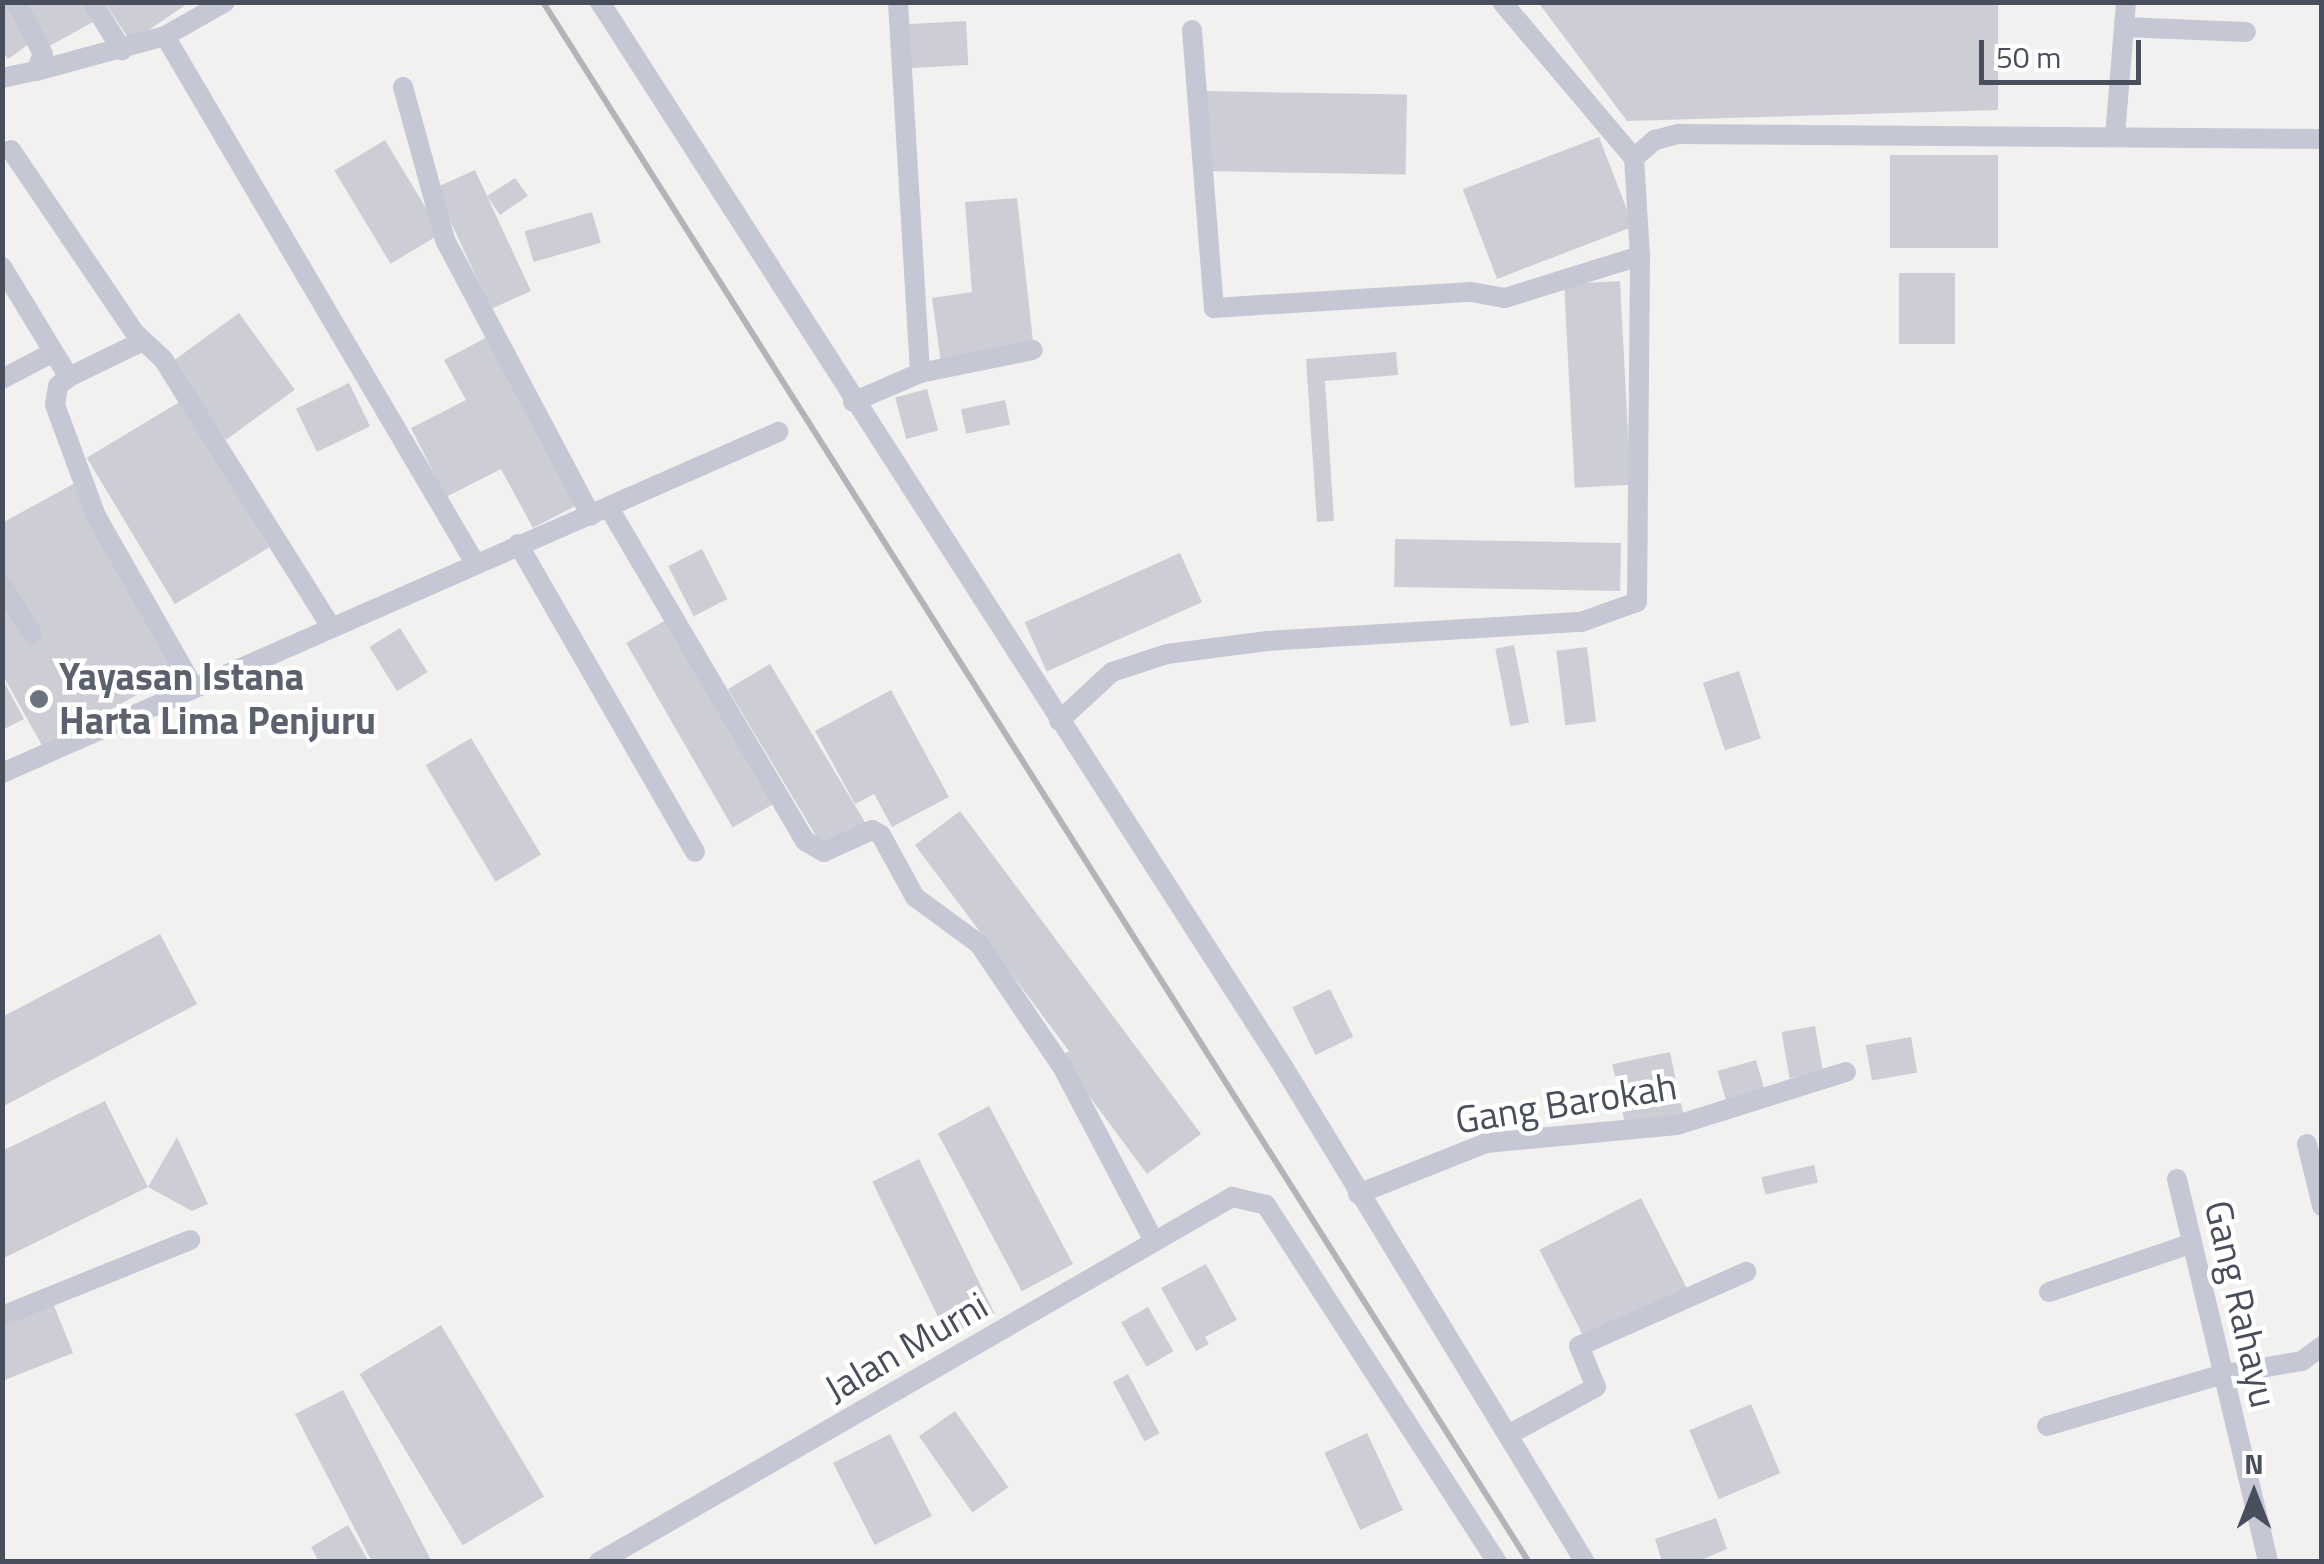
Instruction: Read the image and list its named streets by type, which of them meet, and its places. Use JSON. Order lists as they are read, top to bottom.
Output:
{
  "streets": {
    "street": ["Gang Barokah", "Gang Rahayu", "Jalan Murni"]
  },
  "places": ["Yayasan Istana Harta Lima Penjuru"],
  "scale_bar": "50 m",
  "north": "top"
}
